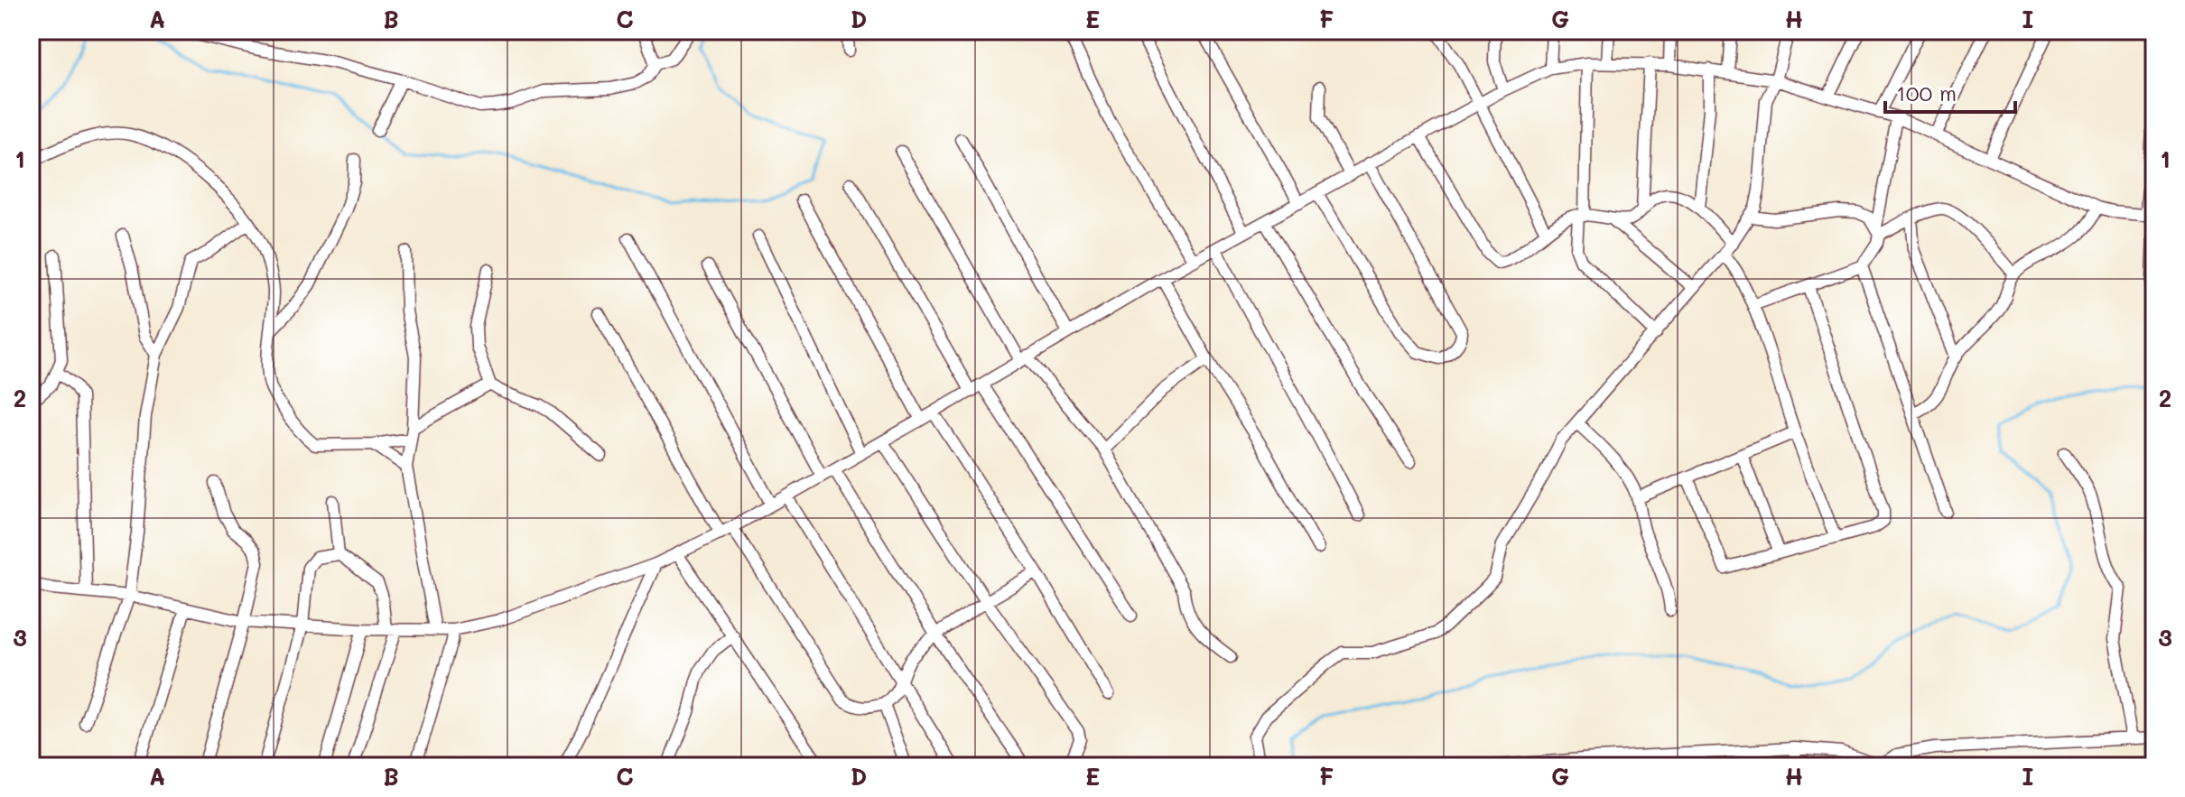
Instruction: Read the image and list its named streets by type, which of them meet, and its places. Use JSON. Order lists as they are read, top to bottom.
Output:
{
  "scale_bar": "100 m",
  "grid": {
    "columns": [
      "A",
      "B",
      "C",
      "D",
      "E",
      "F",
      "G",
      "H",
      "I"
    ],
    "rows": ["1", "2", "3"]
  }
}
